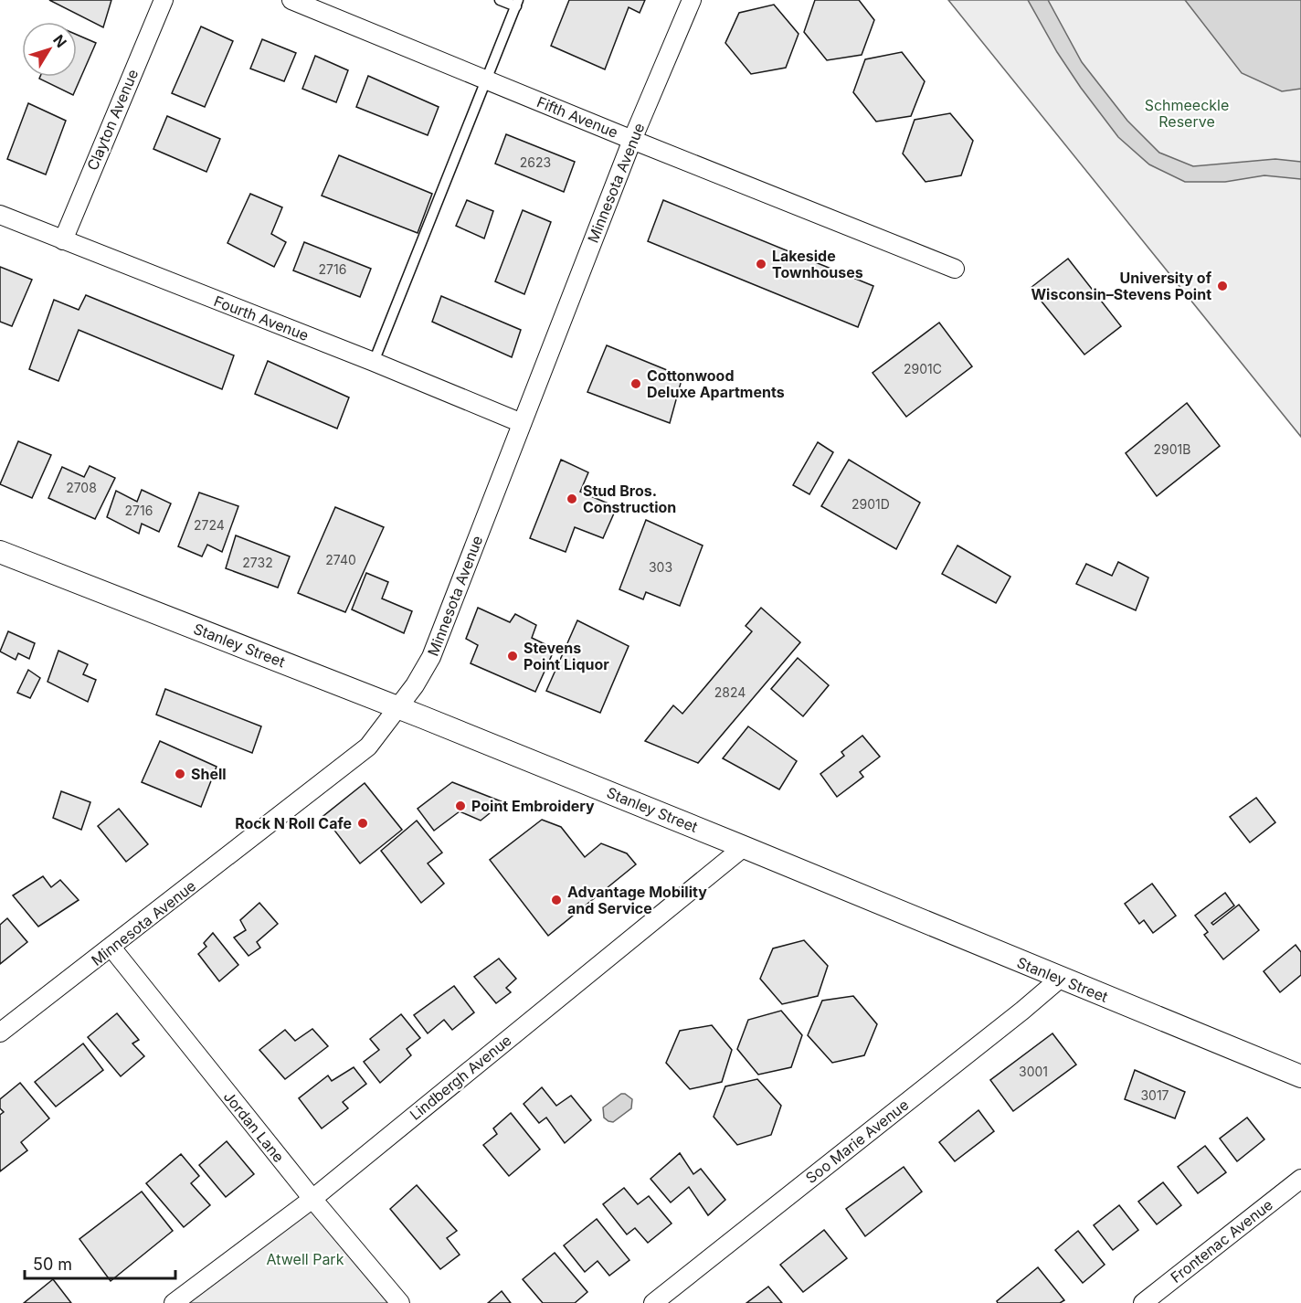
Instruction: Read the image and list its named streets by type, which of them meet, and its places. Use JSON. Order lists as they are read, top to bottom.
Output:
{
  "streets": {
    "street": [
      "Fifth Avenue",
      "Clayton Avenue",
      "Minnesota Avenue",
      "Fourth Avenue",
      "Stanley Street",
      "Lindbergh Avenue",
      "Jordan Lane",
      "Soo Marie Avenue",
      "Frontenac Avenue"
    ]
  },
  "crossings": [
    ["Fifth Avenue", "Minnesota Avenue"],
    ["Clayton Avenue", "Fourth Avenue"],
    ["Minnesota Avenue", "Fourth Avenue"],
    ["Minnesota Avenue", "Stanley Street"],
    ["Minnesota Avenue", "Jordan Lane"],
    ["Stanley Street", "Lindbergh Avenue"],
    ["Stanley Street", "Soo Marie Avenue"],
    ["Lindbergh Avenue", "Jordan Lane"]
  ],
  "parks": ["Schmeeckle Reserve", "Atwell Park"],
  "places": [
    "Lakeside Townhouses",
    "University of Wisconsin–Stevens Point",
    "Cottonwood Deluxe Apartments",
    "Stud Bros. Construction",
    "Stevens Point Liquor",
    "Shell",
    "Point Embroidery",
    "Rock N Roll Cafe",
    "Advantage Mobility and Service"
  ],
  "house_numbers": [
    "2623",
    "2716",
    "2901C",
    "2901B",
    "2708",
    "2901D",
    "2716",
    "2724",
    "2740",
    "2732",
    "303",
    "2824",
    "3001",
    "3017"
  ],
  "scale_bar": "50 m",
  "north": "top right"
}
